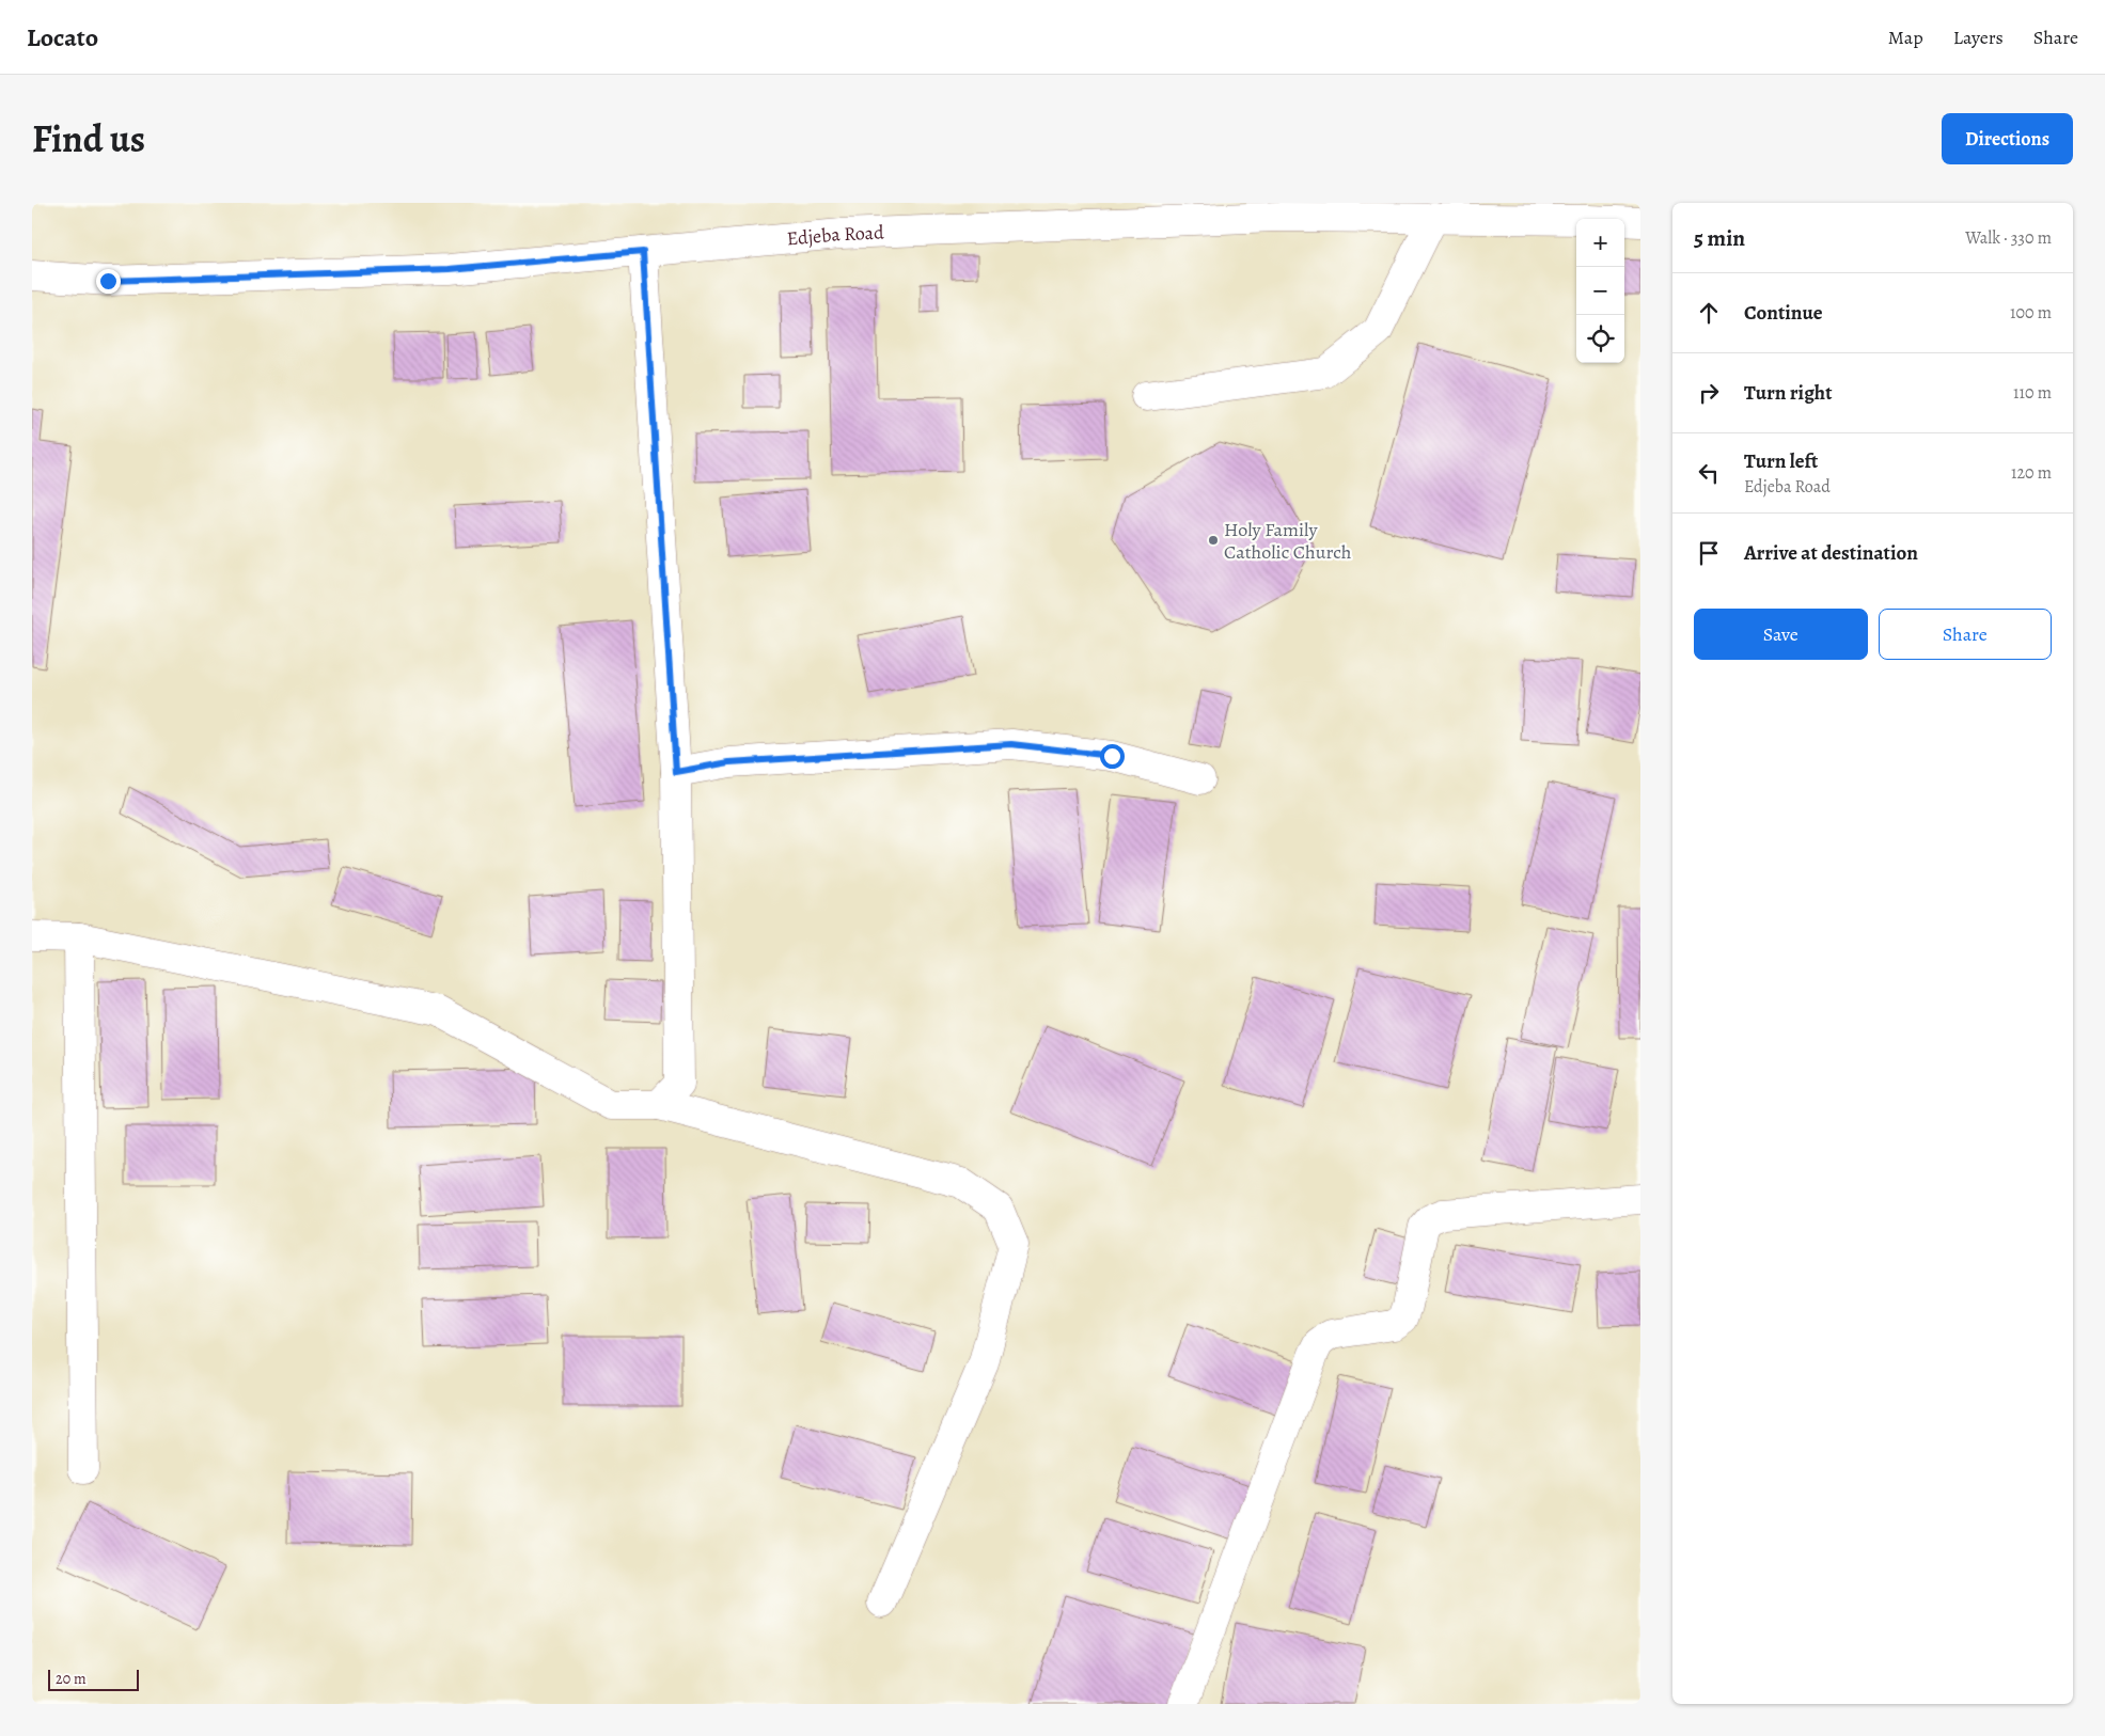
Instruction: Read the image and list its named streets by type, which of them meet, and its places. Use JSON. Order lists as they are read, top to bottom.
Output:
{
  "streets": {
    "street": ["Edjeba Road"]
  },
  "places": ["Holy Family Catholic Church"],
  "scale_bar": "20 m",
  "page": {
    "header": "Locato",
    "nav": ["Map", "Layers", "Share"],
    "title": "Find us",
    "buttons": [
      "Directions",
      ["Save", "Share"]
    ],
    "heading": ["5 min", "Walk · 330 m"],
    "map_buttons": ["+", "−"],
    "list": [
      ["Continue", "100 m"],
      ["Turn right", "110 m"],
      ["Turn left", "Edjeba Road", "120 m"],
      "Arrive at destination"
    ],
    "scale": "20 m"
  }
}
